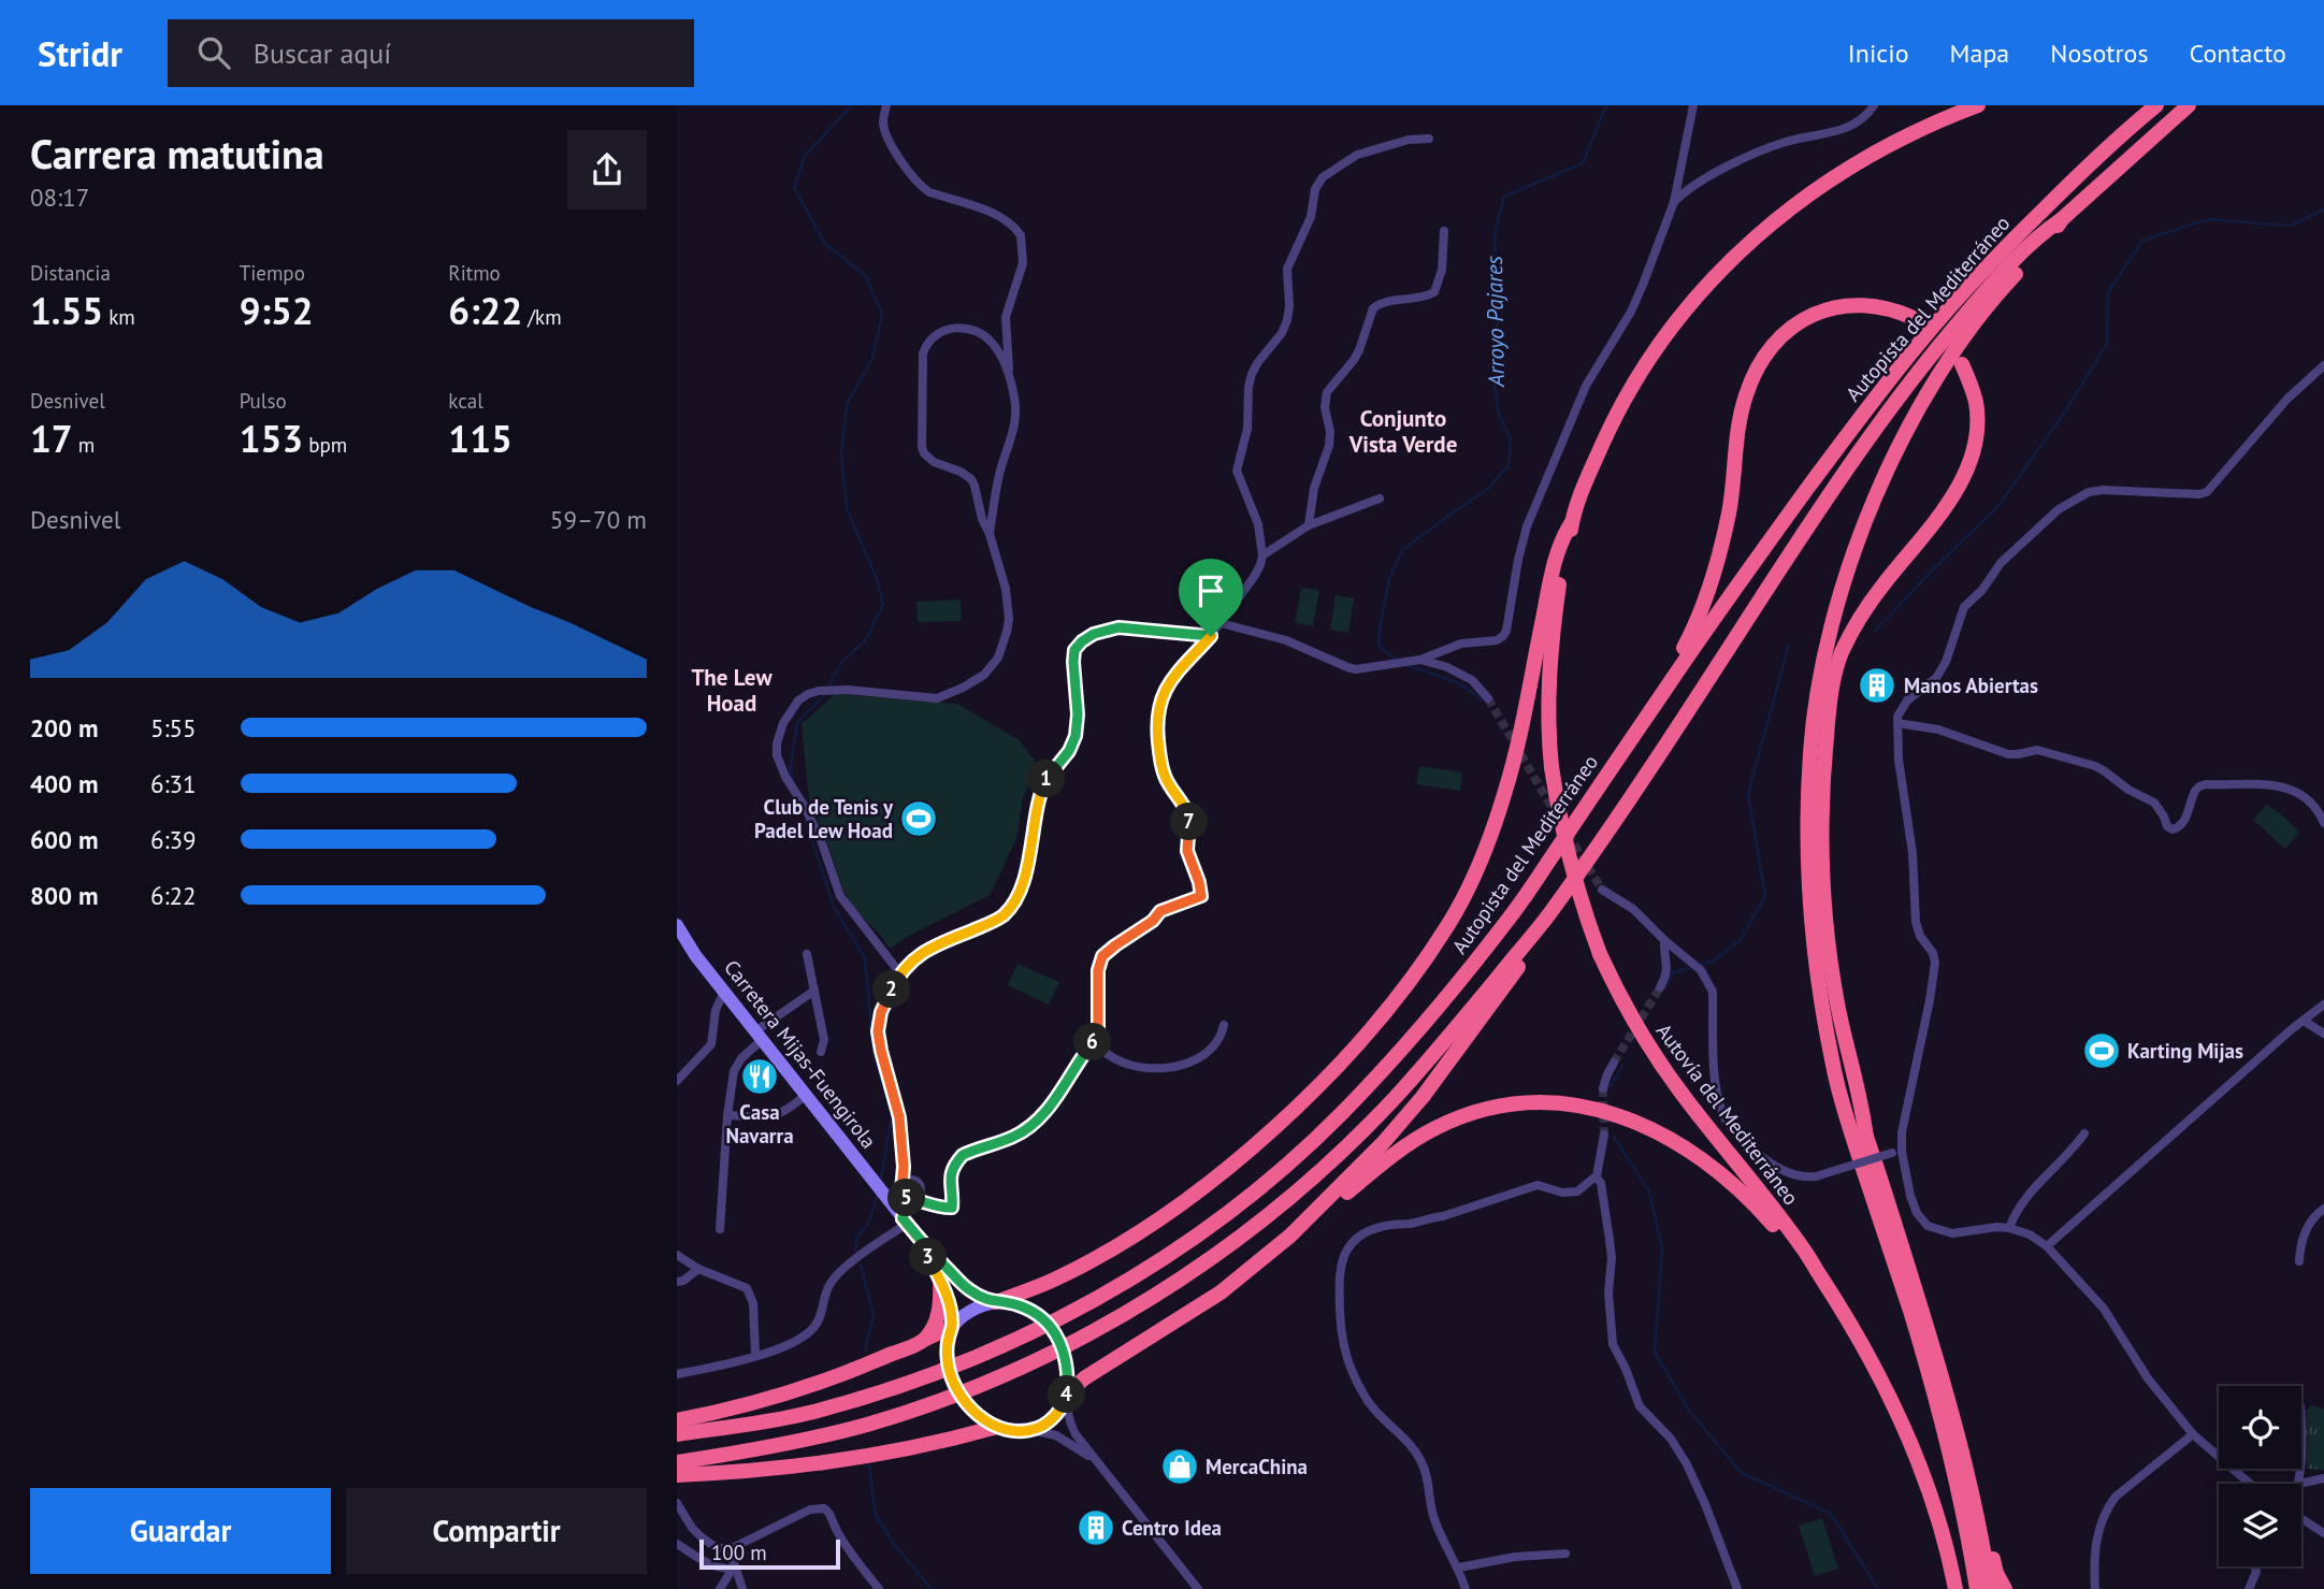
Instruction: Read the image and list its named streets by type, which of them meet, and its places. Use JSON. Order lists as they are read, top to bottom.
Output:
{
  "streets": {
    "highway": ["Autopista del Mediterráneo", "Autovía del Mediterráneo"],
    "main road": ["Carretera Mijas-Fuengirola"]
  },
  "districts": ["Conjunto Vista Verde", "The Lew Hoad"],
  "water": ["Arroyo Pajares"],
  "places": {
    "building": ["Manos Abiertas", "Centro Idea"],
    "sports": ["Club de Tenis y Padel Lew Hoad", "Karting Mijas"],
    "restaurant": ["Casa Navarra"],
    "shop": ["MercaChina"]
  },
  "scale_bar": "100 m",
  "page": {
    "header": "Stridr",
    "search": "Buscar aquí",
    "nav": [
      "Inicio",
      "Mapa",
      "Nosotros",
      "Contacto"
    ],
    "heading": ["Carrera matutina", "08:17"],
    "stats": [
      ["Distancia", "1.55 km"],
      ["Tiempo", "9:52"],
      ["Ritmo", "6:22 /km"],
      ["Desnivel", "17 m"],
      ["Pulso", "153 bpm"],
      ["kcal", "115"]
    ],
    "chart": ["Desnivel", "59–70 m"],
    "list": [
      {
        "name": "200 m",
        "note": "5:55"
      },
      {
        "name": "400 m",
        "note": "6:31"
      },
      {
        "name": "600 m",
        "note": "6:39"
      },
      {
        "name": "800 m",
        "note": "6:22"
      }
    ],
    "pins": [
      "1",
      "7",
      "2",
      "6",
      "5",
      "3",
      "4"
    ],
    "buttons": ["Guardar", "Compartir"],
    "scale": "100 m"
  }
}
